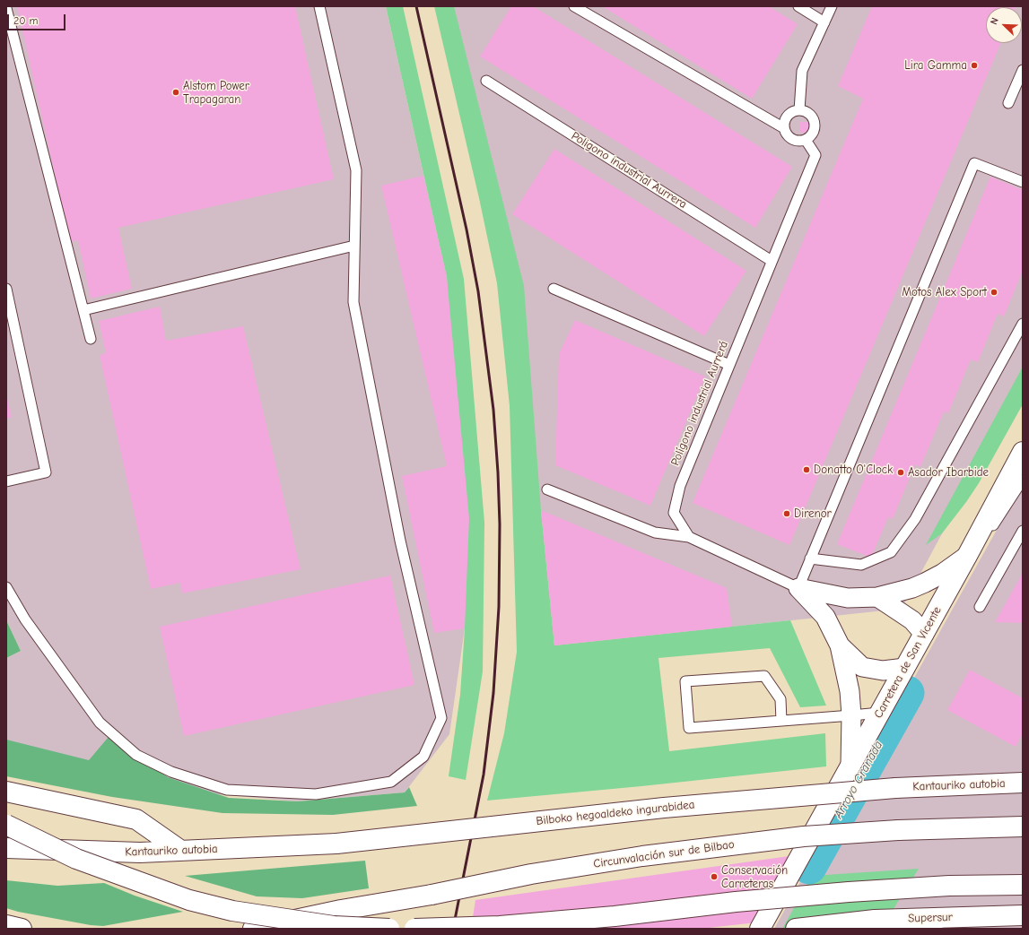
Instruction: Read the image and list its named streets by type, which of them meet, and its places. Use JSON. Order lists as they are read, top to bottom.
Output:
{
  "streets": {
    "main road": [
      "Carretera de San Vicente",
      "Kantauriko autobia",
      "Bilboko hegoaldeko ingurabidea",
      "Circunvalación sur de Bilbao",
      "Supersur"
    ],
    "lane": ["Poligono industrial Aurrera", "Polígono industrial Aurrerá"]
  },
  "crossings": [
    ["Poligono industrial Aurrera", "Polígono industrial Aurrerá"],
    ["Kantauriko autobia", "Bilboko hegoaldeko ingurabidea"]
  ],
  "water": ["Arroyo Granada"],
  "places": [
    "Lira Gamma",
    "Alstom Power Trapagaran",
    "Motos Alex Sport",
    "Donatto O'Clock",
    "Asador Ibarbide",
    "Direnor",
    "Conservación Carreteras"
  ],
  "scale_bar": "20 m",
  "north": "top left"
}
